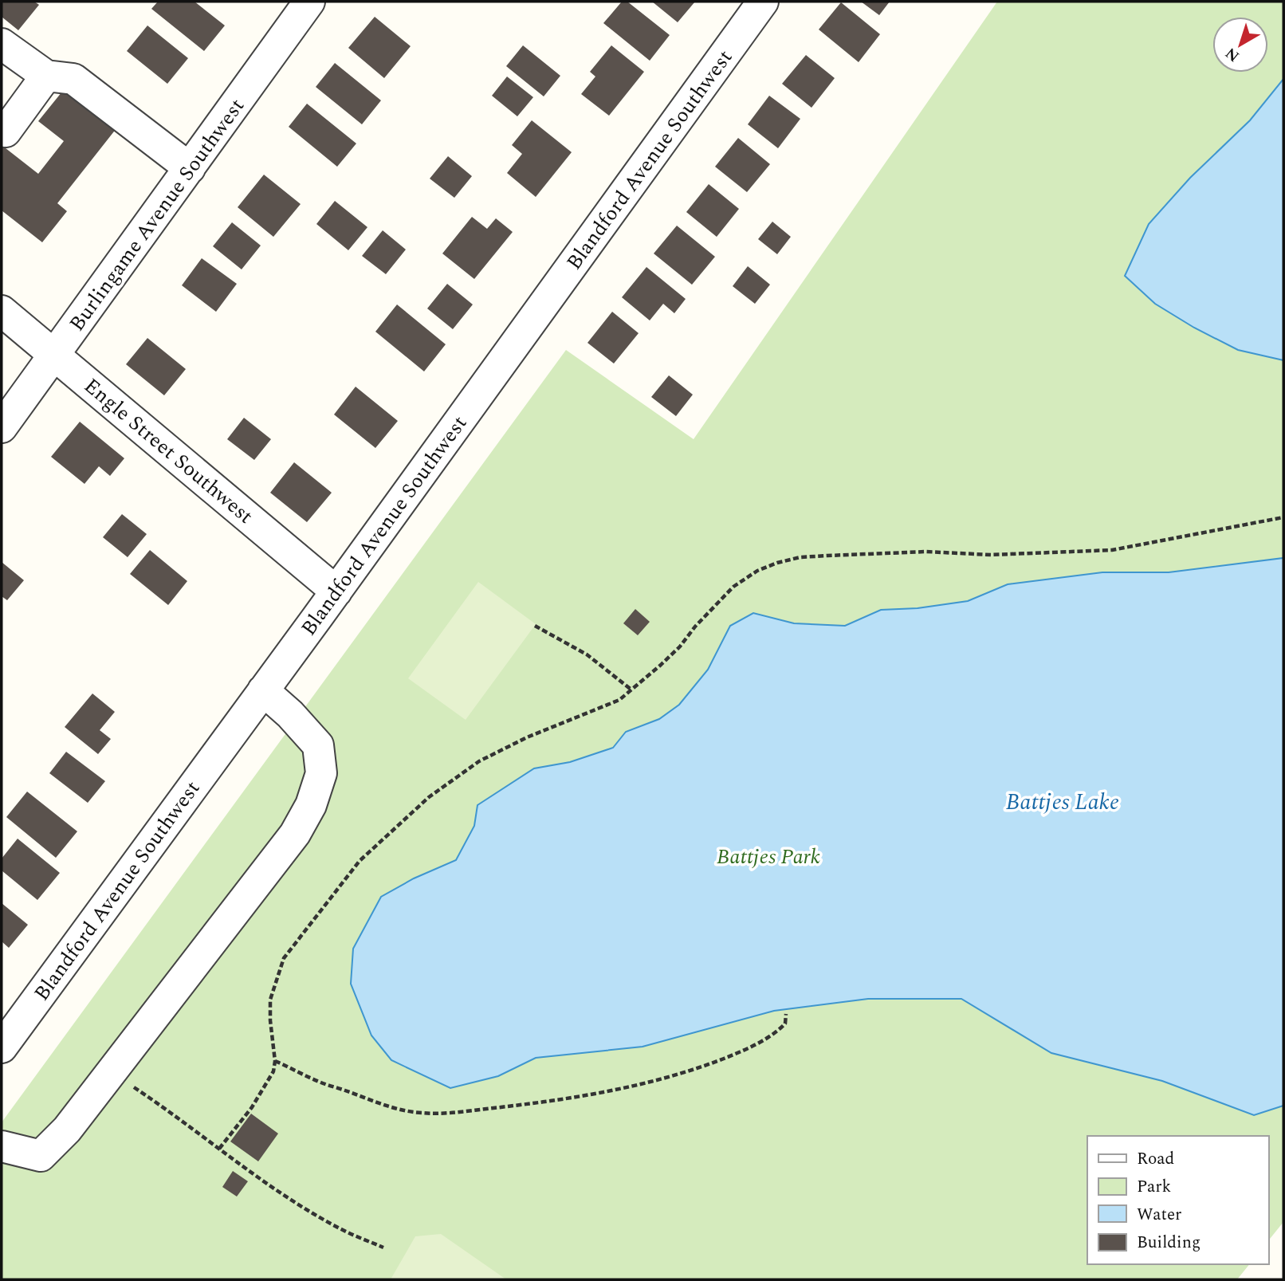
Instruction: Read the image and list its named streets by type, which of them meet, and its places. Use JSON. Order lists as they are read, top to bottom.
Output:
{
  "streets": {
    "street": ["Blandford Avenue Southwest", "Burlingame Avenue Southwest", "Engle Street Southwest"]
  },
  "crossings": [
    ["Blandford Avenue Southwest", "Engle Street Southwest"],
    ["Burlingame Avenue Southwest", "Engle Street Southwest"]
  ],
  "water": ["Battjes Lake"],
  "parks": ["Battjes Park"],
  "legend": [
    "Road",
    "Park",
    "Water",
    "Building"
  ],
  "north": "bottom left"
}
